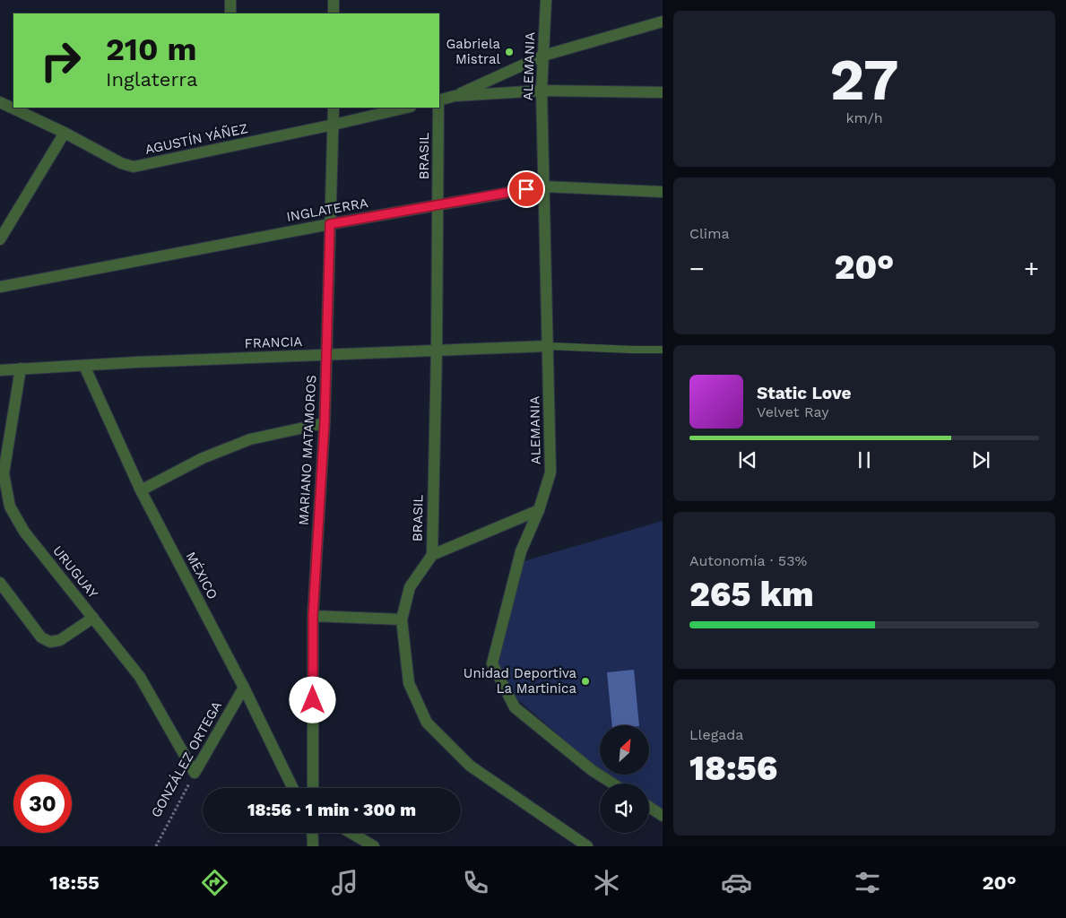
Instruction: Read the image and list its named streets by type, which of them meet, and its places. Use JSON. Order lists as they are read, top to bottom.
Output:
{
  "streets": {
    "street": [
      "ALEMANIA",
      "AGUSTÍN YÁÑEZ",
      "BRASIL",
      "INGLATERRA",
      "FRANCIA",
      "MARIANO MATAMOROS",
      "URUGUAY",
      "MÉXICO",
      "GONZÁLEZ ORTEGA"
    ]
  },
  "crossings": [
    ["ALEMANIA", "INGLATERRA"],
    ["ALEMANIA", "FRANCIA"],
    ["AGUSTÍN YÁÑEZ", "MARIANO MATAMOROS"],
    ["BRASIL", "INGLATERRA"],
    ["BRASIL", "FRANCIA"],
    ["INGLATERRA", "MARIANO MATAMOROS"],
    ["FRANCIA", "MARIANO MATAMOROS"],
    ["FRANCIA", "URUGUAY"],
    ["FRANCIA", "MÉXICO"],
    ["URUGUAY", "GONZÁLEZ ORTEGA"],
    ["MÉXICO", "GONZÁLEZ ORTEGA"]
  ],
  "places": ["Gabriela Mistral", "Unidad Deportiva La Martinica"],
  "north": "top right",
  "page": {
    "tile": [
      ["27", "km/h"],
      "Clima",
      ["Autonomía · 53%", "265 km"],
      ["Llegada", "18:56"]
    ],
    "turn": ["210 m", "Inglaterra"],
    "heat": ["−", "20°", "+"],
    "song": ["Static Love", "Velvet Ray"],
    "limit": "30",
    "trip": "18:56 · 1 min · 300 m",
    "tabs": ["18:55", "20°"]
  }
}
